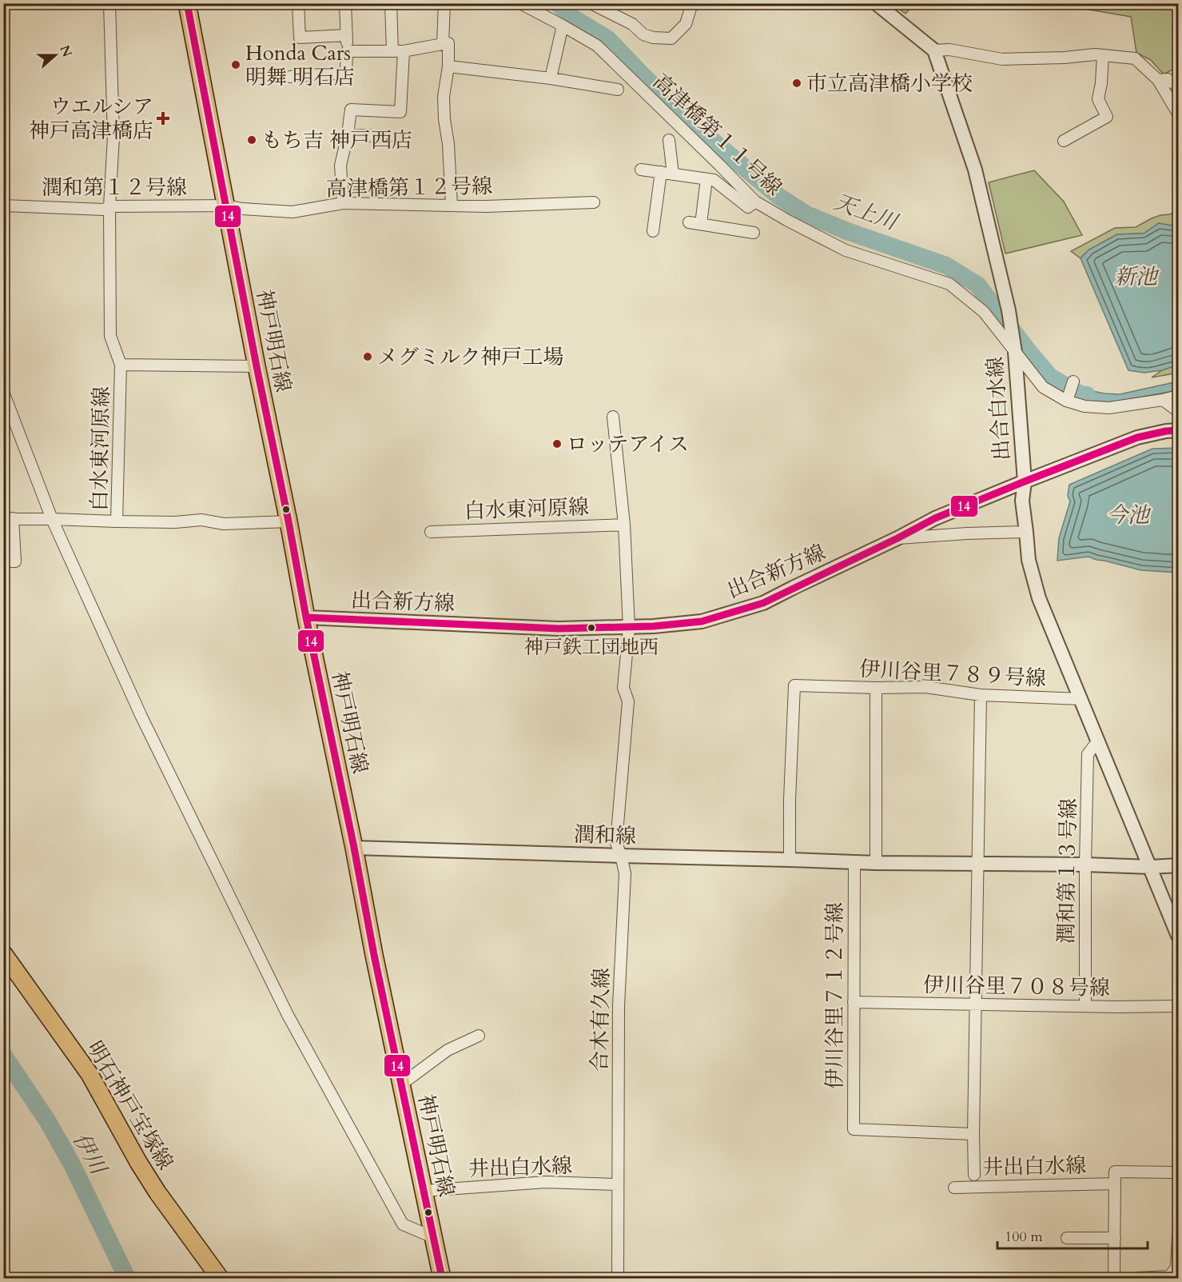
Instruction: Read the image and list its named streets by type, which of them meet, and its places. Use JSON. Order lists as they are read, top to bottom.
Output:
{
  "streets": {
    "main road": ["神戸明石線", "明石神戸宝塚線"],
    "street": [
      "高津橋第１１号線",
      "潤和第１２号線",
      "高津橋第１２号線",
      "出合白水線",
      "白水東河原線",
      "出合新方線",
      "伊川谷里７８９号線",
      "潤和線",
      "潤和第１３号線",
      "伊川谷里７０８号線",
      "伊川谷里７１２号線",
      "合木有久線",
      "井出白水線"
    ]
  },
  "crossings": [
    ["高津橋第１１号線", "出合白水線"],
    ["潤和第１２号線", "高津橋第１２号線"],
    ["潤和第１２号線", "神戸明石線"],
    ["潤和第１２号線", "白水東河原線"],
    ["高津橋第１２号線", "神戸明石線"],
    ["神戸明石線", "白水東河原線"],
    ["神戸明石線", "出合新方線"],
    ["神戸明石線", "潤和線"],
    ["神戸明石線", "井出白水線"],
    ["出合白水線", "出合新方線"],
    ["出合白水線", "伊川谷里７８９号線"],
    ["出合白水線", "潤和線"],
    ["出合白水線", "潤和第１３号線"],
    ["白水東河原線", "合木有久線"],
    ["出合新方線", "合木有久線"],
    ["伊川谷里７８９号線", "潤和線"],
    ["潤和線", "潤和第１３号線"],
    ["潤和線", "伊川谷里７１２号線"],
    ["潤和線", "合木有久線"],
    ["潤和第１３号線", "伊川谷里７０８号線"],
    ["伊川谷里７０８号線", "伊川谷里７１２号線"],
    ["合木有久線", "井出白水線"]
  ],
  "water": [
    "天上川",
    "新池",
    "今池",
    "伊川"
  ],
  "places": {
    "other": [
      "Honda Cars 明舞 明石店",
      "市立高津橋小学校",
      "もち吉 神戸西店",
      "メグミルク神戸工場",
      "ロッテアイス",
      "神戸鉄工団地西"
    ],
    "health": ["ウエルシア 神戸高津橋店"]
  },
  "lines": ["transit line 14"],
  "scale_bar": "100 m",
  "north": "right"
}
